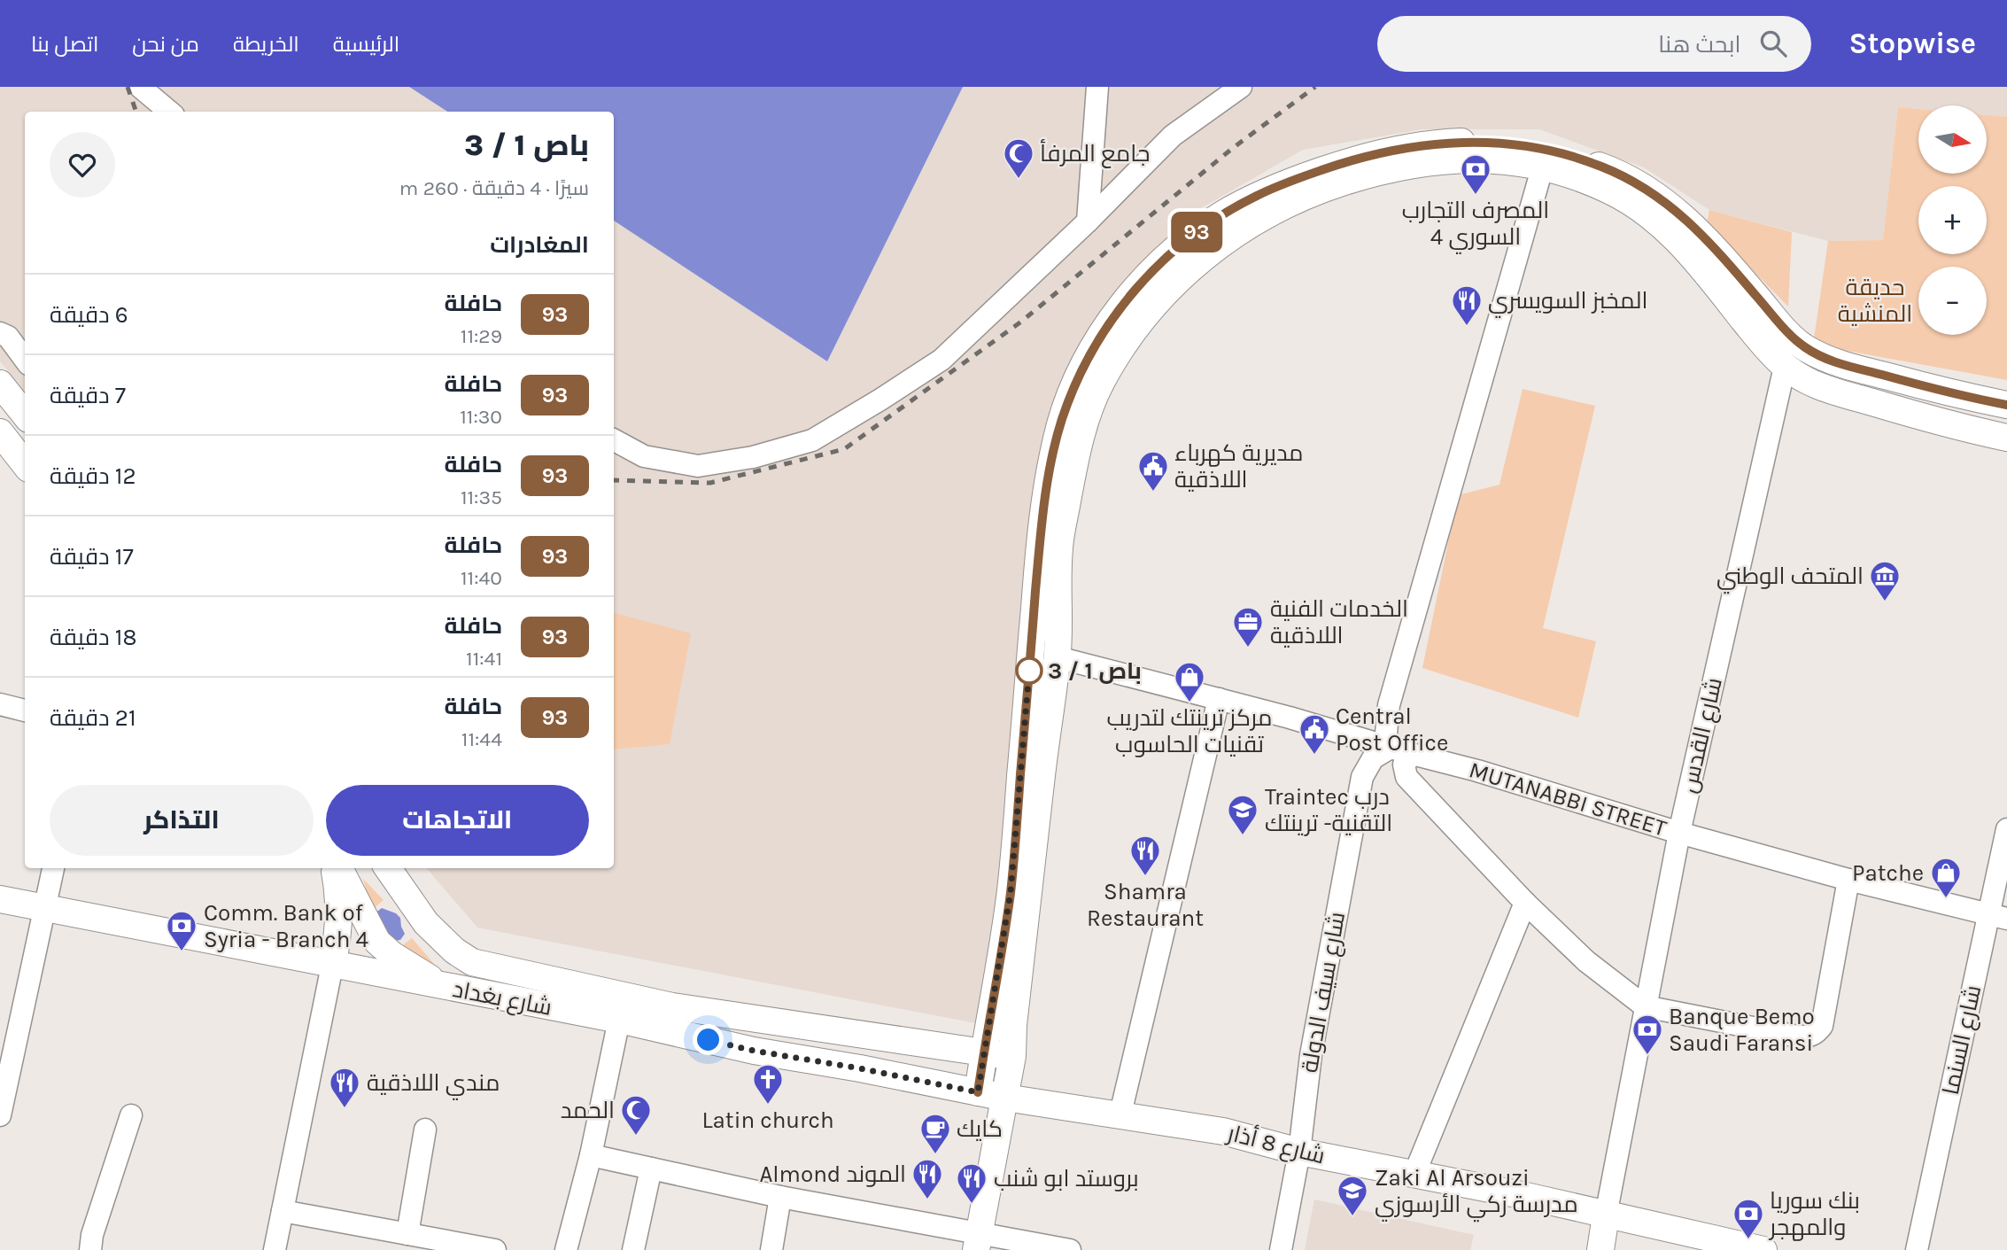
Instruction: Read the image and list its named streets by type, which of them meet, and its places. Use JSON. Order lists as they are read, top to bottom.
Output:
{
  "streets": {
    "main road": ["شارع بغداد", "شارع 8 أذار"],
    "street": [
      "شارع القدس",
      "MUTANABBI STREET",
      "شارع سيف الدولة",
      "شارع السنما"
    ]
  },
  "crossings": [
    ["شارع القدس", "MUTANABBI STREET"],
    ["شارع القدس", "شارع 8 أذار"],
    ["MUTANABBI STREET", "شارع سيف الدولة"],
    ["MUTANABBI STREET", "شارع السنما"],
    ["شارع سيف الدولة", "شارع 8 أذار"],
    ["شارع بغداد", "شارع 8 أذار"]
  ],
  "parks": ["حديقة المنشية"],
  "places": {
    "mosque": ["جامع المرفأ", "الحمد"],
    "bank": [
      "المصرف التجارب السوري 4",
      "Comm. Bank of Syria - Branch 4",
      "Banque Bemo Saudi Faransi",
      "بنك سوريا والمهجر"
    ],
    "restaurant": [
      "المخبز السويسري",
      "Shamra Restaurant",
      "مندي اللاذقية",
      "Almond الموند",
      "بروستد ابو شنب"
    ],
    "public building": ["مديرية كهرباء اللاذقية", "Central Post Office"],
    "museum": ["المتحف الوطني"],
    "office": ["الخدمات الفنية اللاذقية"],
    "other": ["باص 1 / 3"],
    "shop": ["مركز ترينتك لتدريب تقنيات الحاسوب", "Patche"],
    "school or university": ["Traintec درب التقنية- ترينتك", "Zaki Al Arsouzi مدرسة زكي الأرسوزي"],
    "church": ["Latin church"],
    "cafe": ["كايك"]
  },
  "lines": ["bus line 93"],
  "north": "right",
  "page": {
    "header": "Stopwise",
    "search": "ابحث هنا",
    "nav": [
      "الرئيسية",
      "الخريطة",
      "من نحن",
      "اتصل بنا"
    ],
    "on_map": "93",
    "map_buttons": ["+", "−"],
    "heading": [
      ["باص 1 / 3", "سيرًا · 4 دقيقة · 260 m"],
      "المغادرات"
    ],
    "list": [
      {
        "mark": "93",
        "name": "حافلة",
        "note": "11:29",
        "value": "6 دقيقة"
      },
      {
        "mark": "93",
        "name": "حافلة",
        "note": "11:30",
        "value": "7 دقيقة"
      },
      {
        "mark": "93",
        "name": "حافلة",
        "note": "11:35",
        "value": "12 دقيقة"
      },
      {
        "mark": "93",
        "name": "حافلة",
        "note": "11:40",
        "value": "17 دقيقة"
      },
      {
        "mark": "93",
        "name": "حافلة",
        "note": "11:41",
        "value": "18 دقيقة"
      },
      {
        "mark": "93",
        "name": "حافلة",
        "note": "11:44",
        "value": "21 دقيقة"
      }
    ],
    "buttons": ["الاتجاهات", "التذاكر"]
  }
}
